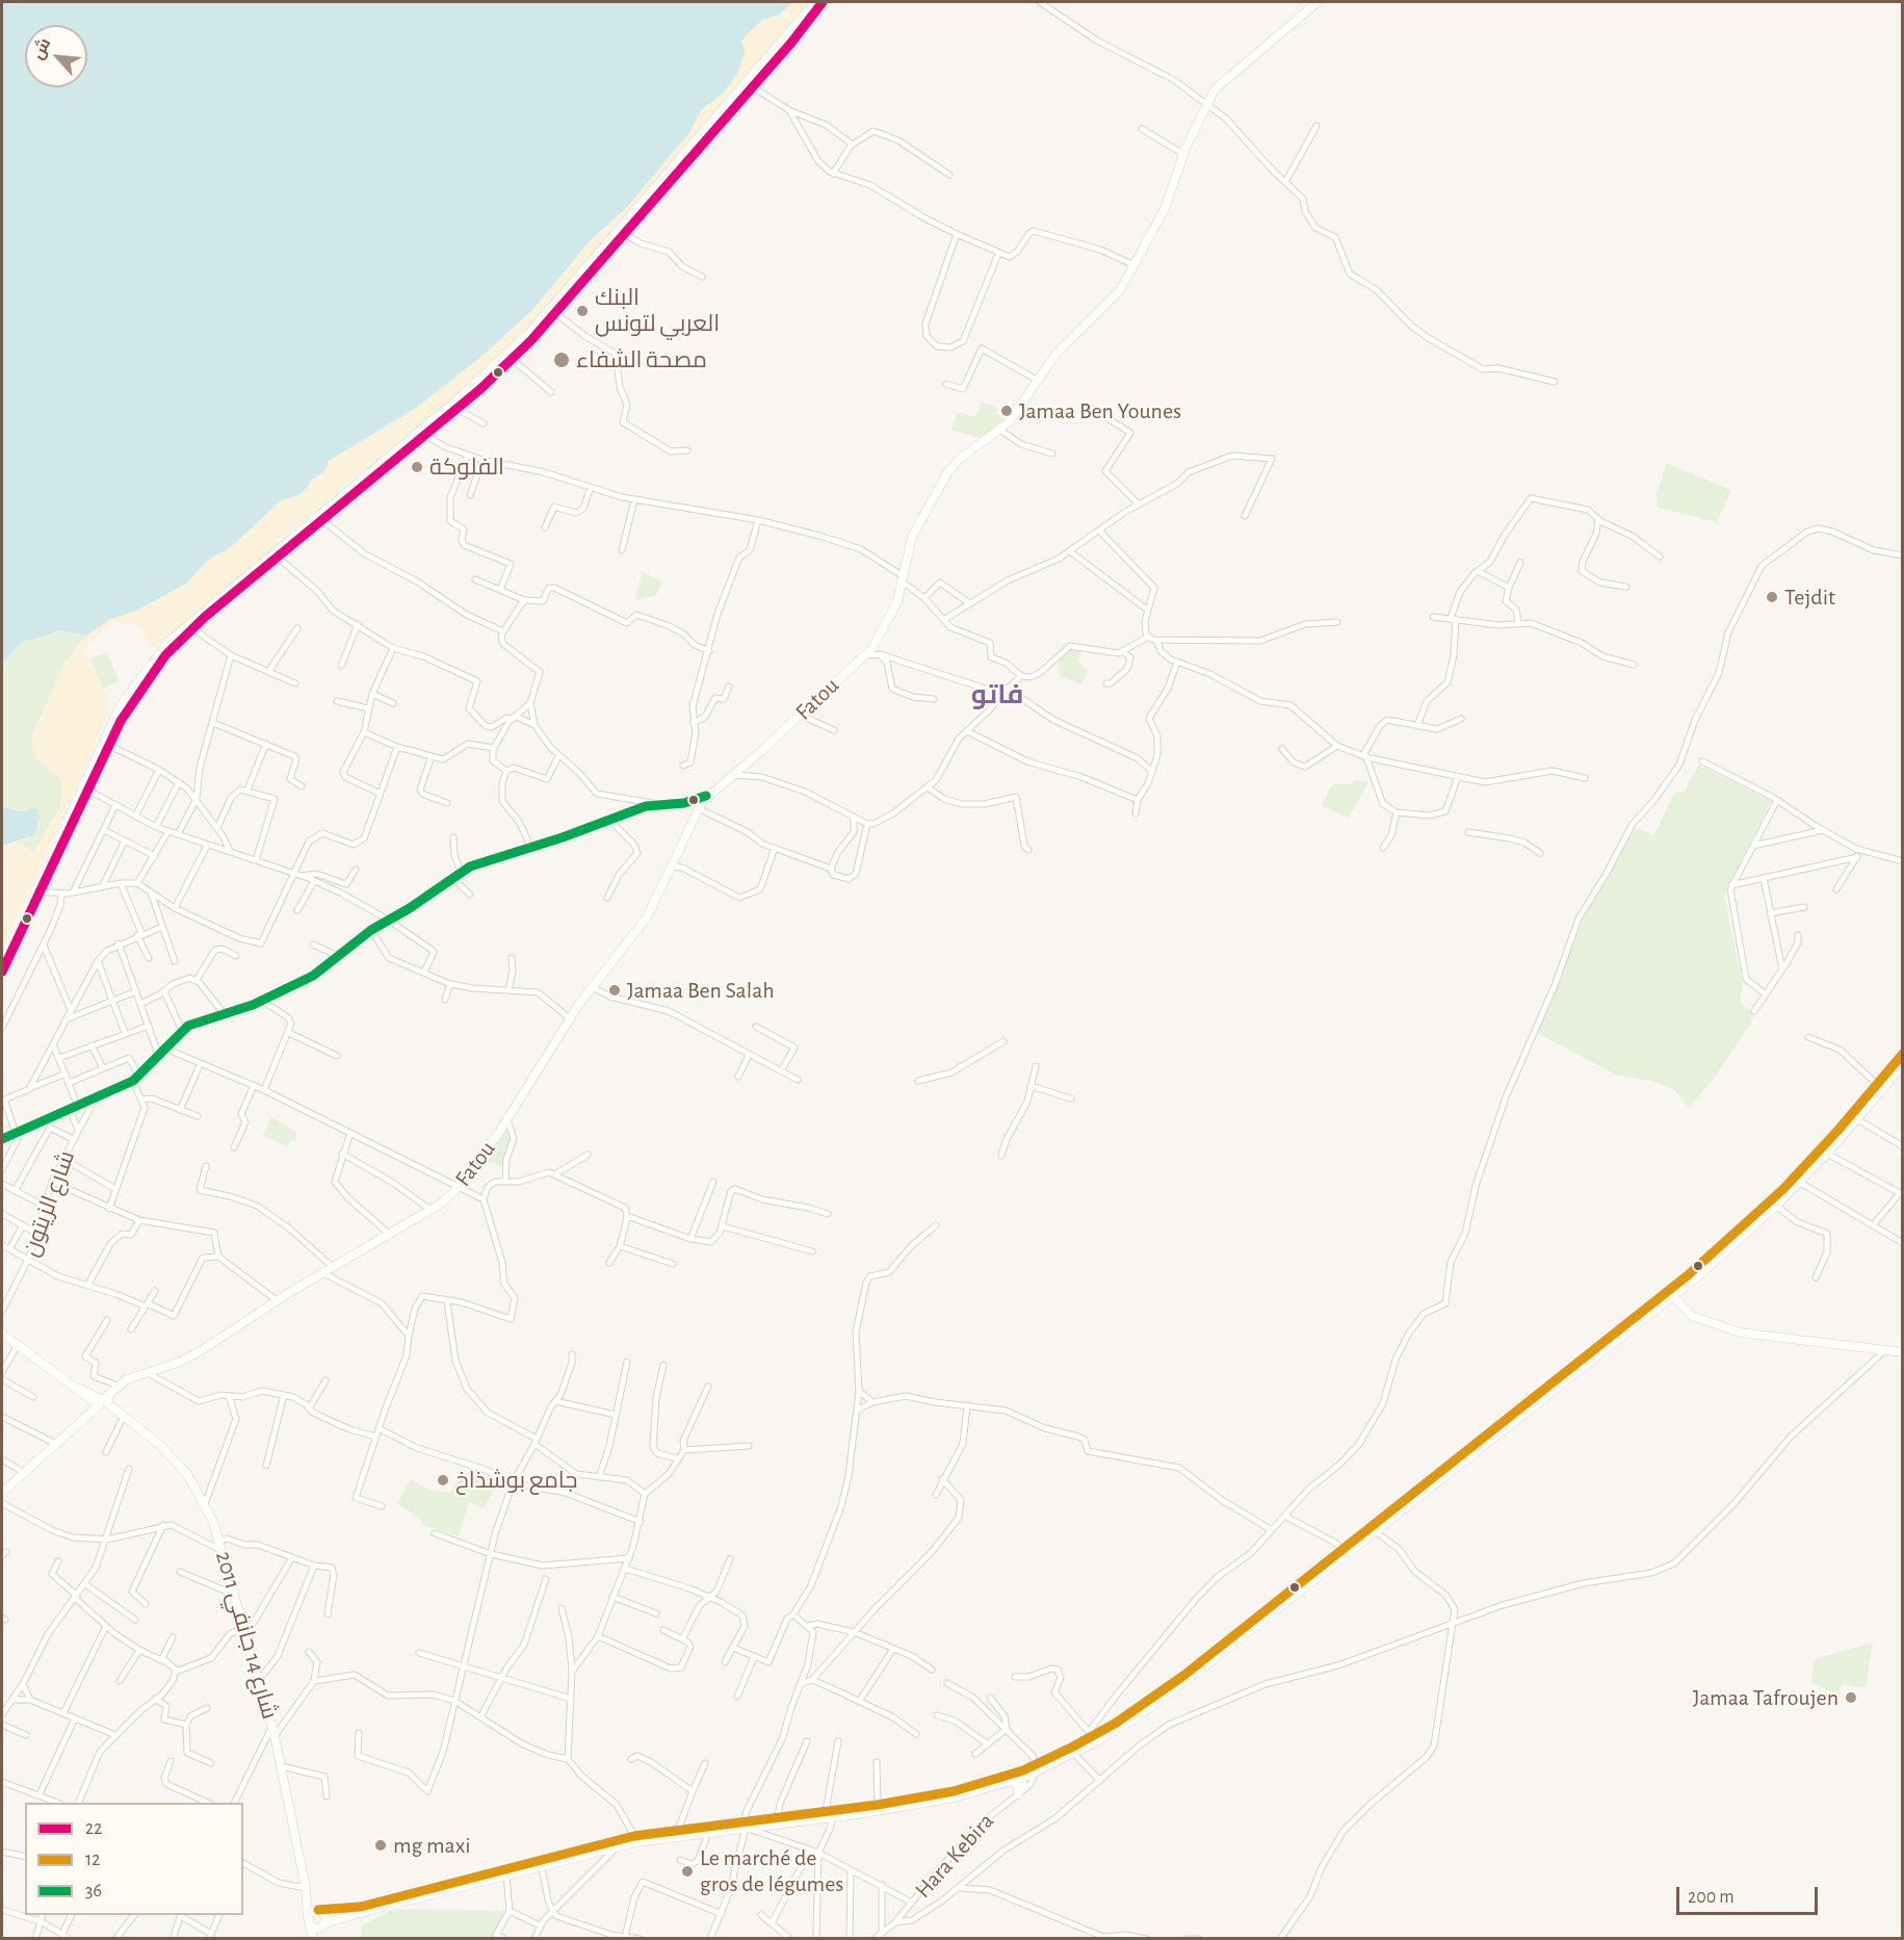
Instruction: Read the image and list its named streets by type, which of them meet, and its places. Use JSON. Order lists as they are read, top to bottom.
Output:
{
  "streets": {
    "main road": ["Fatou", "شارع 14 جانفي 2011"],
    "street": ["شارع الزيتون", "Hara Kebira"]
  },
  "crossings": [
    ["Fatou", "شارع الزيتون"],
    ["Fatou", "شارع 14 جانفي 2011"]
  ],
  "districts": ["فاتو"],
  "places": [
    "البنك العربي لتونس",
    "مصحة الشفاء",
    "Jamaa Ben Younes",
    "الفلوكة",
    "Tejdit",
    "Jamaa Ben Salah",
    "جامع بوشذاخ",
    "Jamaa Tafroujen",
    "mg maxi",
    "Le marché de gros de légumes"
  ],
  "lines": ["transit line 22", "transit line 36", "transit line 12"],
  "legend": ["22", "12", "36"],
  "scale_bar": "200 m",
  "north": "top left"
}
